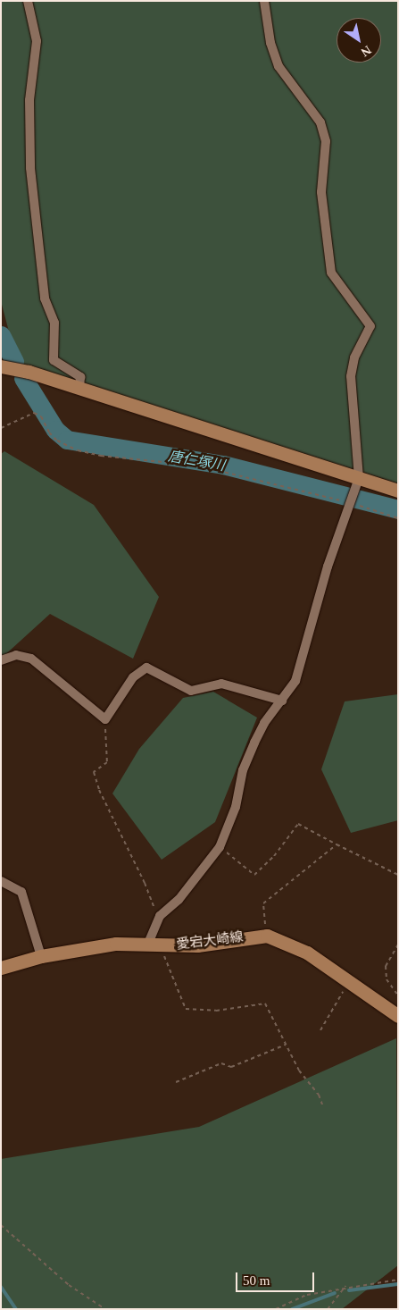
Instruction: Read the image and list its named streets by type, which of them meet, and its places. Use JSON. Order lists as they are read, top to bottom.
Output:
{
  "streets": {
    "street": ["愛宕大崎線"]
  },
  "water": ["唐仁塚川"],
  "scale_bar": "50 m",
  "north": "bottom right"
}
